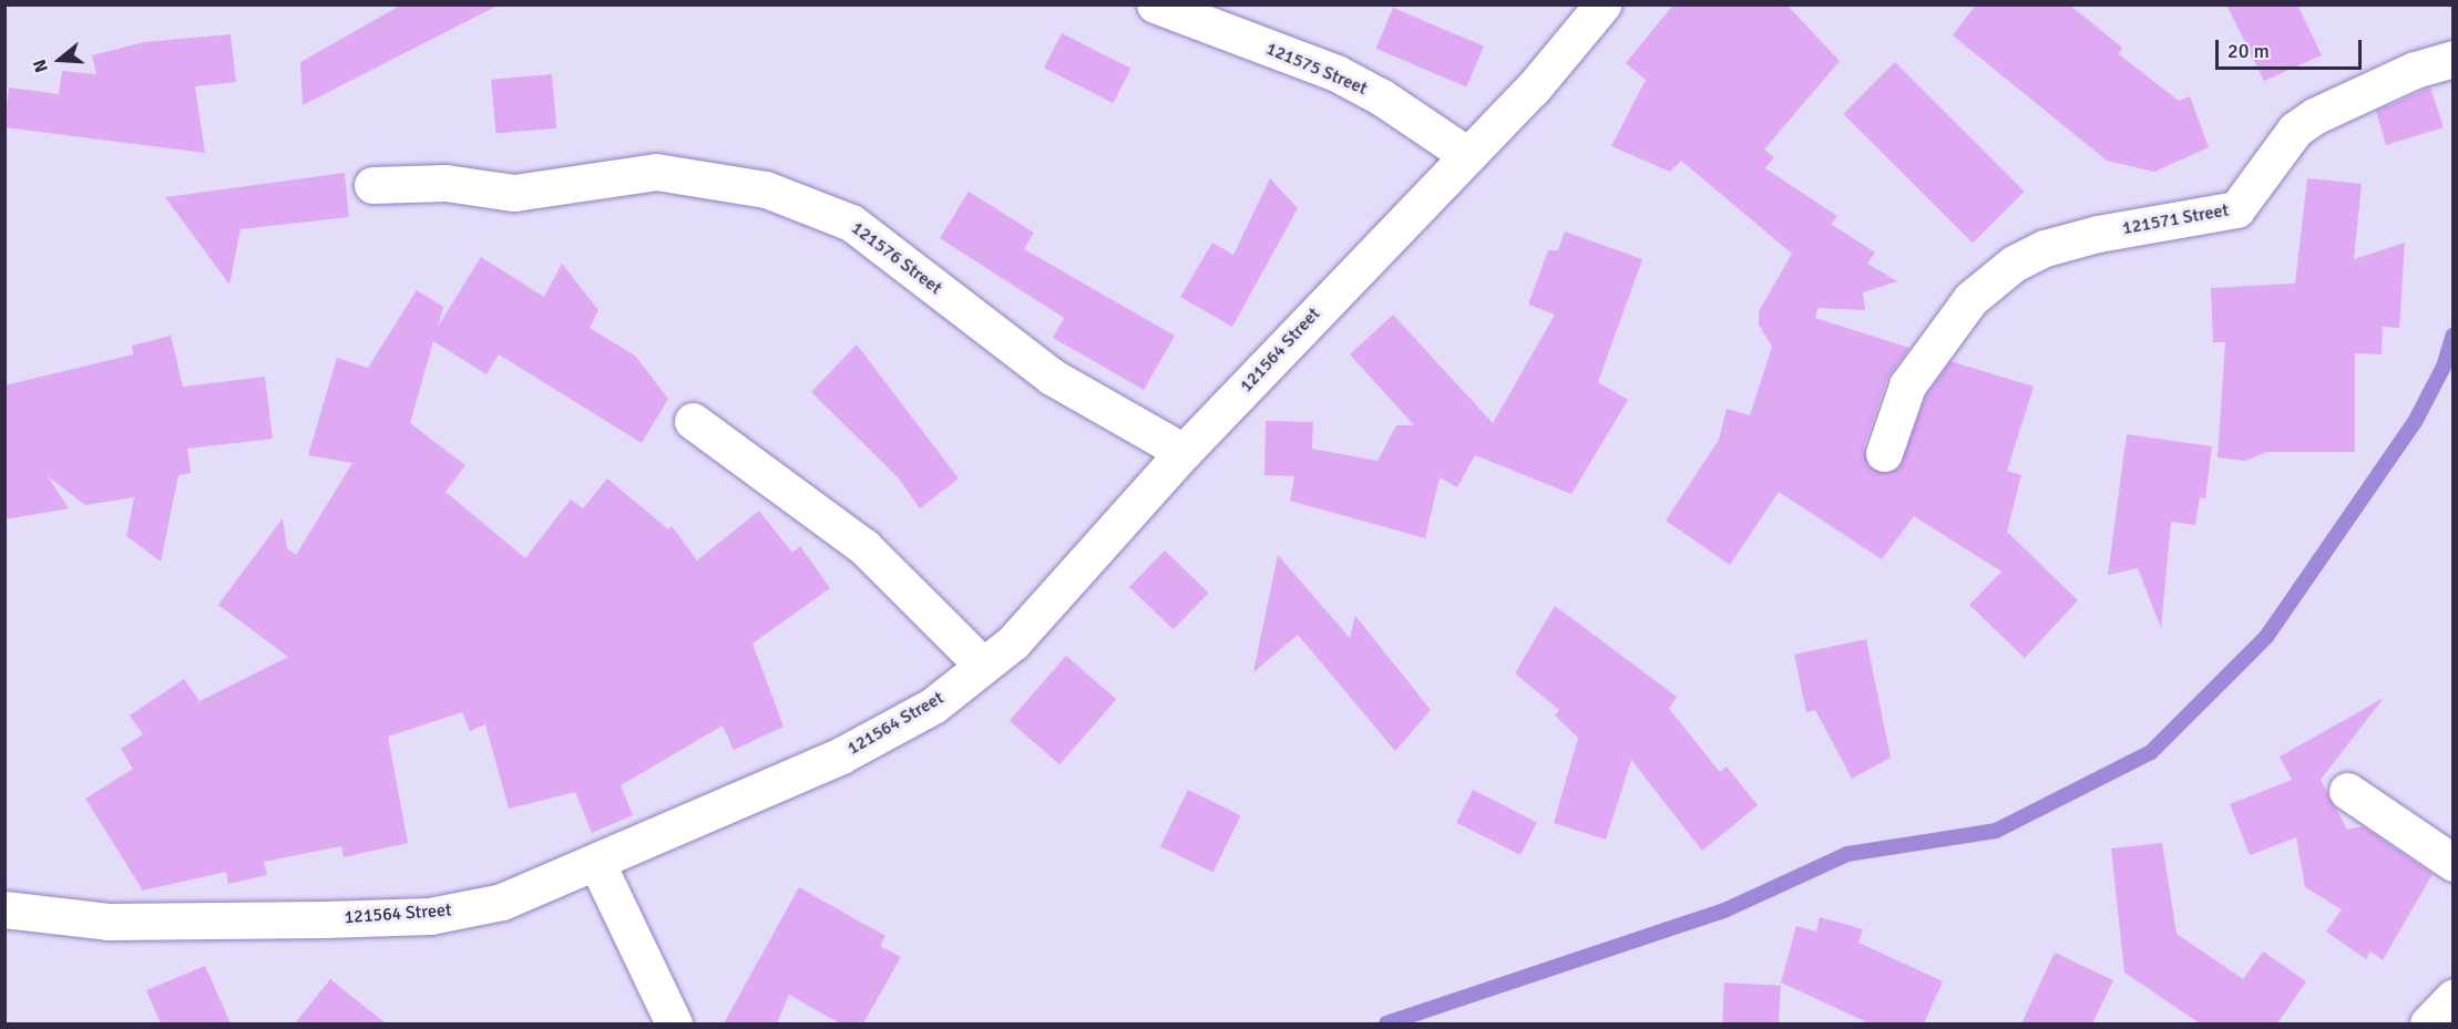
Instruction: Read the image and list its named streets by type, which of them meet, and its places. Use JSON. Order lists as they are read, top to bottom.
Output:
{
  "streets": {
    "street": [
      "121575 Street",
      "121571 Street",
      "121576 Street",
      "121564 Street"
    ]
  },
  "crossings": [
    ["121575 Street", "121564 Street"],
    ["121576 Street", "121564 Street"]
  ],
  "scale_bar": "20 m",
  "north": "left"
}
